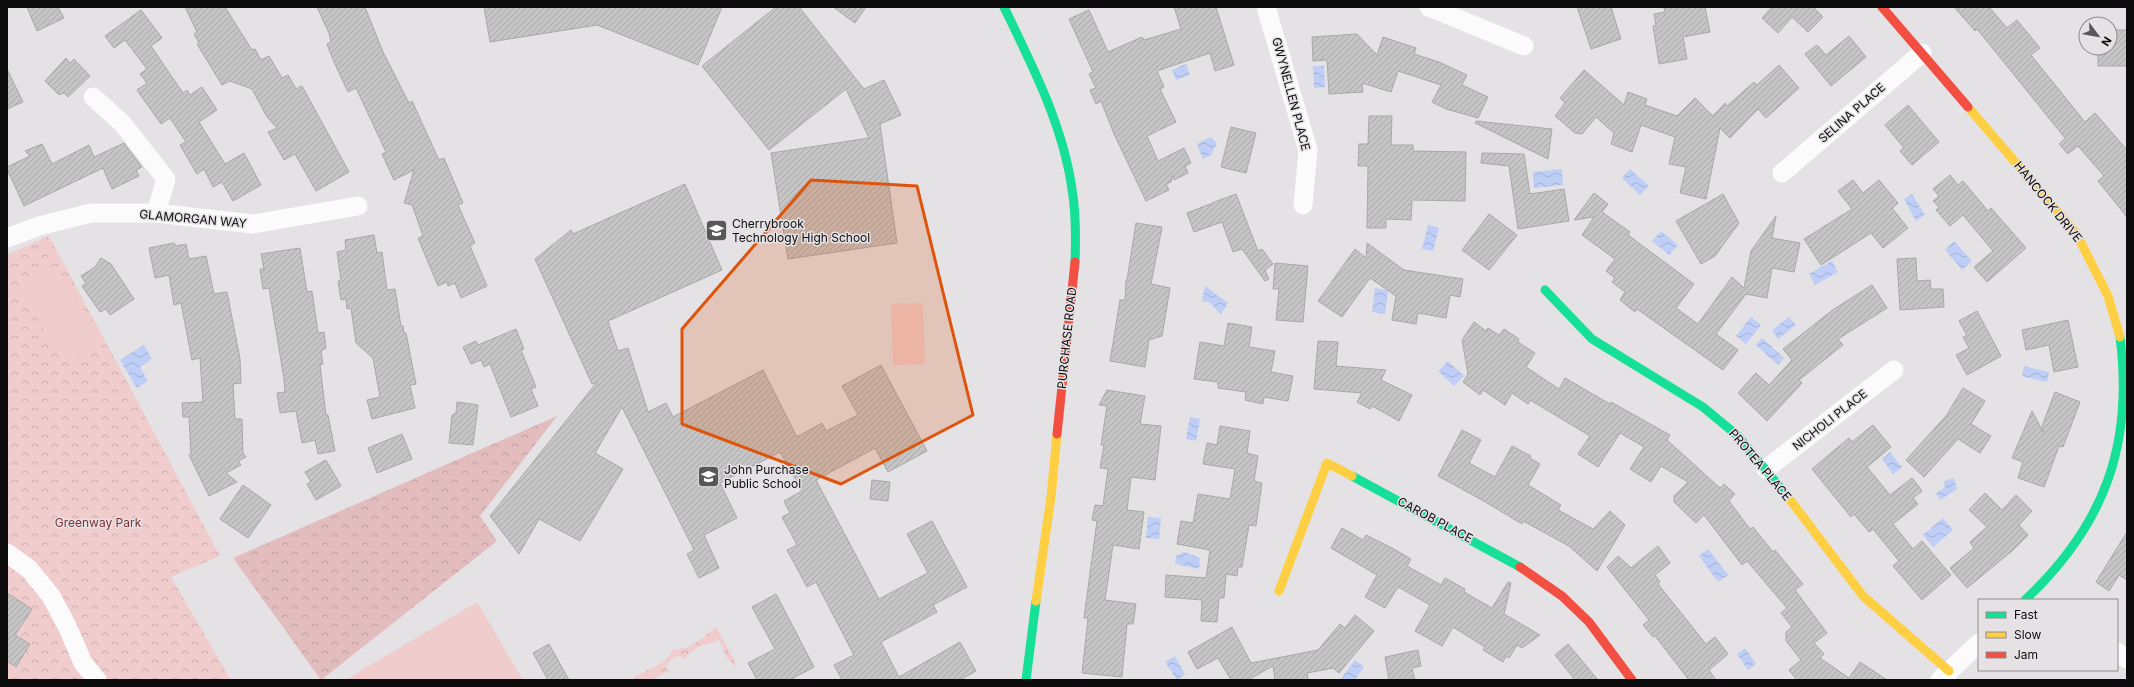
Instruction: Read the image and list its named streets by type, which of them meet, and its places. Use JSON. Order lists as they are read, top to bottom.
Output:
{
  "streets": {
    "street": [
      "GWYNELLEN PLACE",
      "SELINA PLACE",
      "HANCOCK DRIVE",
      "GLAMORGAN WAY",
      "PURCHASE ROAD",
      "NICHOLI PLACE",
      "PROTEA PLACE",
      "CAROB PLACE"
    ]
  },
  "crossings": [
    ["SELINA PLACE", "HANCOCK DRIVE"],
    ["NICHOLI PLACE", "PROTEA PLACE"]
  ],
  "parks": ["Greenway Park"],
  "places": {
    "school or university": ["Cherrybrook Technology High School", "John Purchase Public School"]
  },
  "legend": ["Fast", "Slow", "Jam"],
  "north": "bottom right"
}
